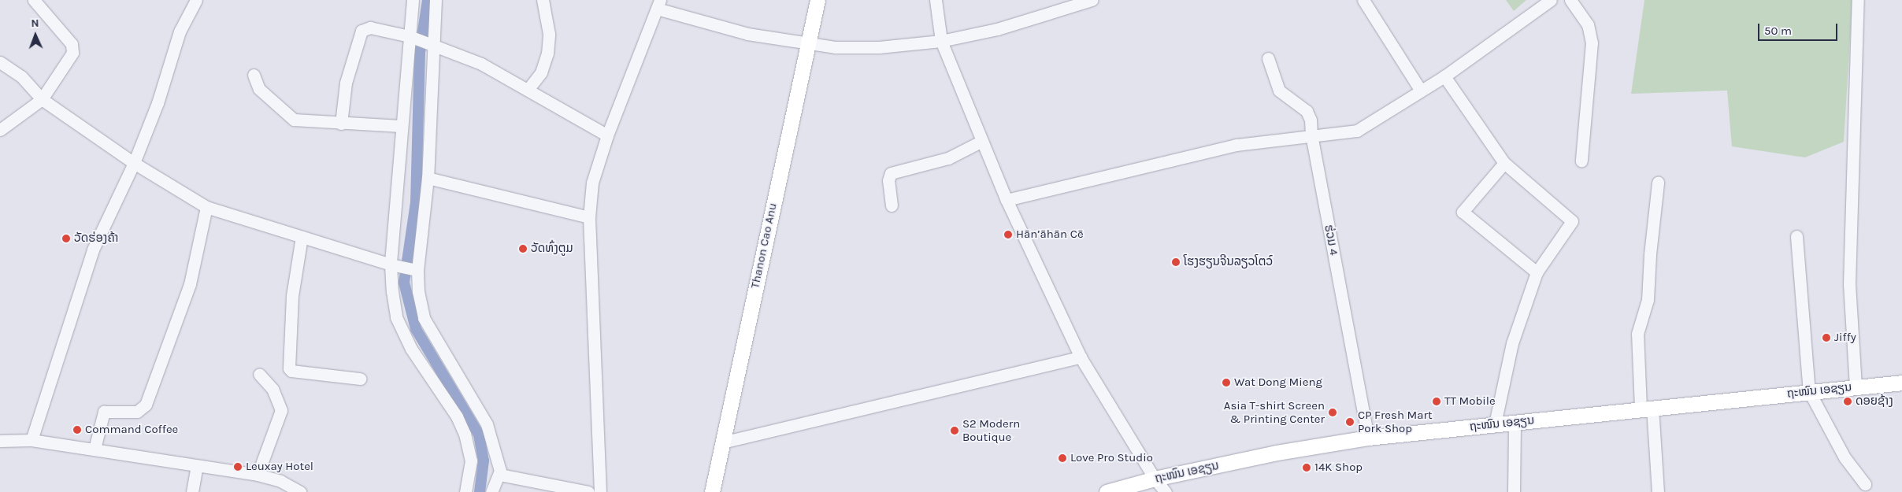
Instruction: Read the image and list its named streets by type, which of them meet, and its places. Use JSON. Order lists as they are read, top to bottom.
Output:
{
  "streets": {
    "main road": ["Thanon Cao Anu", "ຖະໜົນ ເອຊຽນ"],
    "street": ["ຮ່ວມ 4"]
  },
  "crossings": [
    ["ຮ່ວມ 4", "ຖະໜົນ ເອຊຽນ"]
  ],
  "places": [
    "Hān’āhān Cē",
    "ວັດຮ່ອງຄ້າ",
    "ວັດທົ່ງຕູມ",
    "ໂຮງຮຽນຈີນລຽວໂຕວ໌",
    "Jiffy",
    "Wat Dong Mieng",
    "TT Mobile",
    "ດອຍຊ້າງ",
    "Asia T-shirt Screen & Printing Center",
    "CP Fresh Mart Pork Shop",
    "Command Coffee",
    "S2 Modern Boutique",
    "Love Pro Studio",
    "Leuxay Hotel",
    "14K Shop"
  ],
  "scale_bar": "50 m",
  "north": "top"
}
